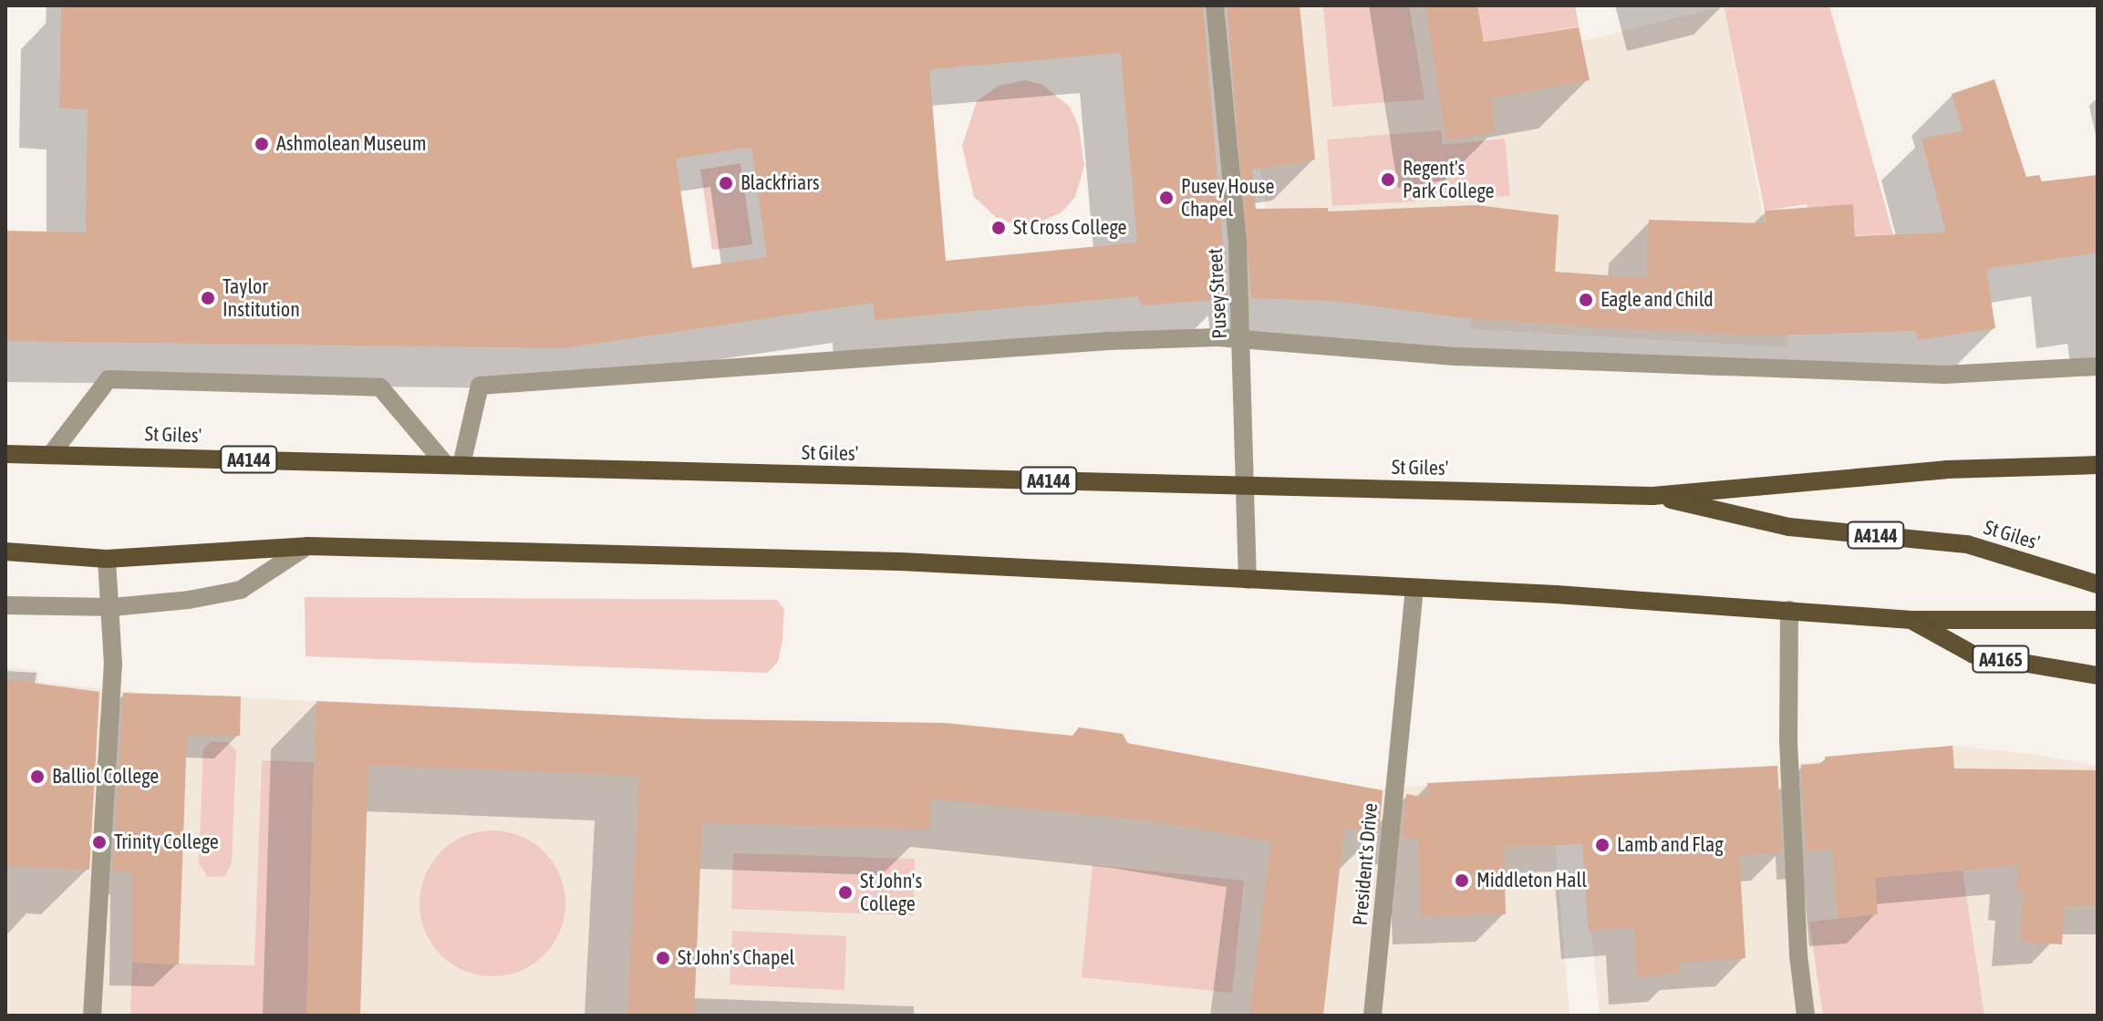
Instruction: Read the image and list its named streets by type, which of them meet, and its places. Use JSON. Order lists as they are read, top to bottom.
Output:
{
  "streets": {
    "main road": ["St Giles'", "A4144", "A4165"],
    "street": ["Pusey Street", "President's Drive"]
  },
  "crossings": [
    ["Pusey Street", "St Giles'"]
  ],
  "places": [
    "Ashmolean Museum",
    "Regent's Park College",
    "Blackfriars",
    "Pusey House Chapel",
    "St Cross College",
    "Taylor Institution",
    "Eagle and Child",
    "Balliol College",
    "Trinity College",
    "Lamb and Flag",
    "Middleton Hall",
    "St John's College",
    "St John's Chapel"
  ]
}
